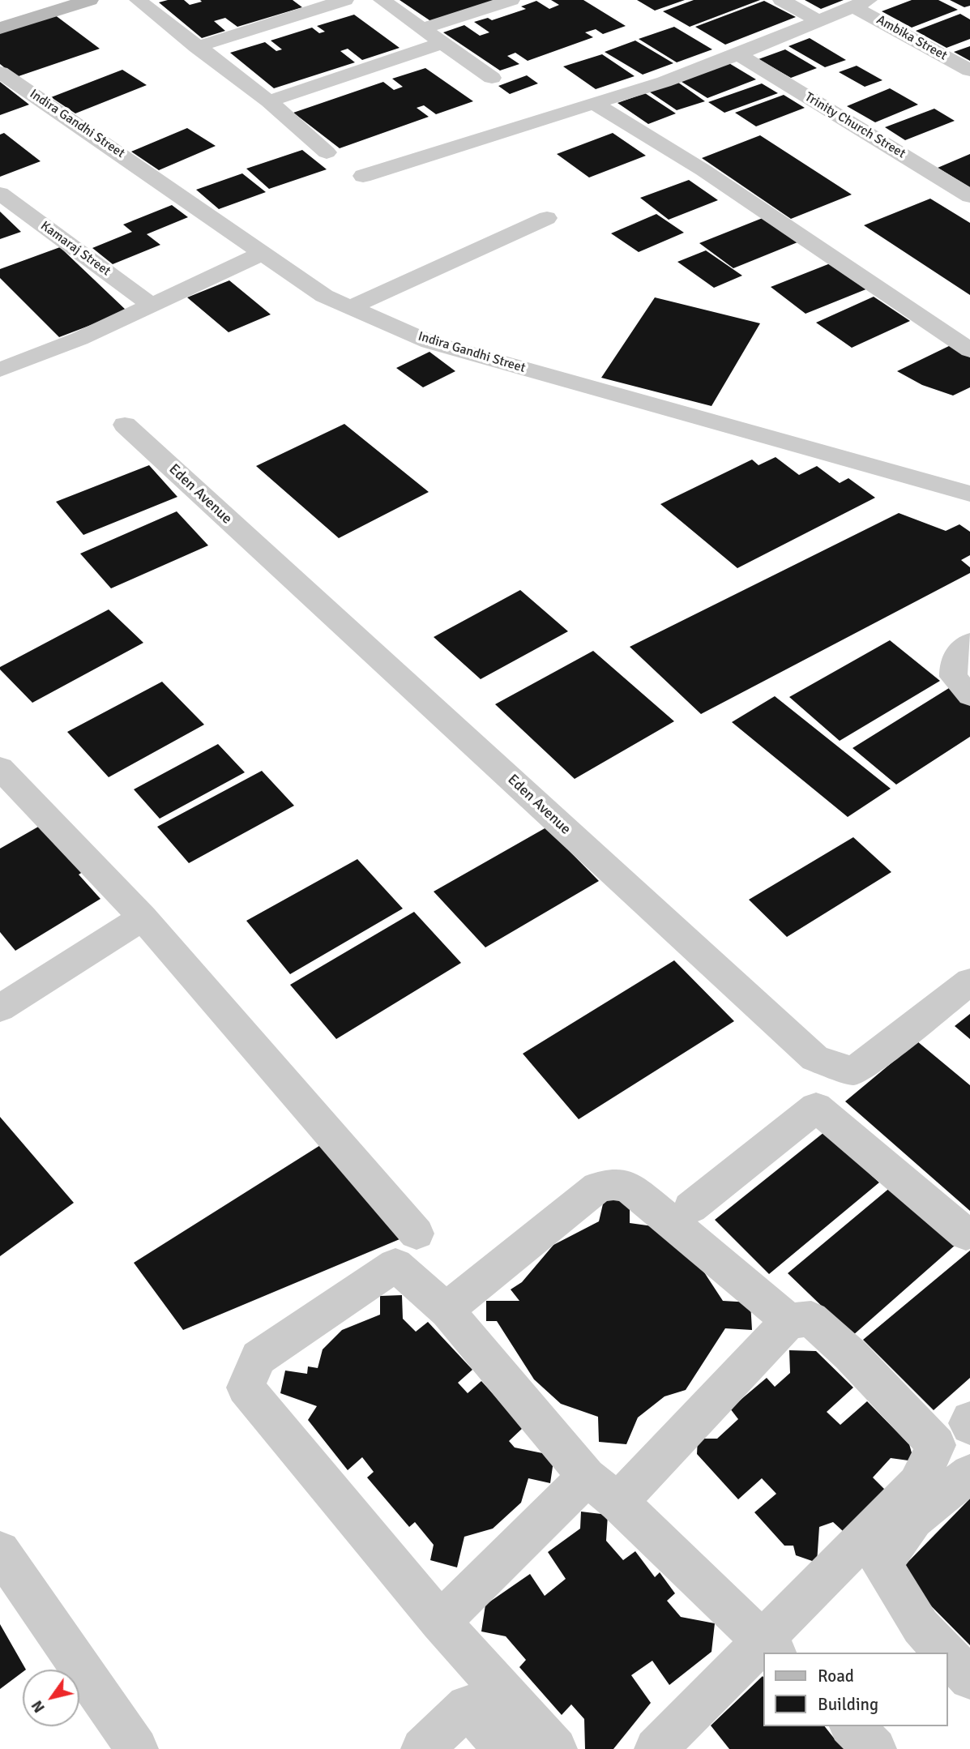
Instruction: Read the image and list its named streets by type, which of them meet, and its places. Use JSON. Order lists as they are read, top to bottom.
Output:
{
  "streets": {
    "street": [
      "Ambika Street",
      "Indira Gandhi Street",
      "Trinity Church Street",
      "Kamaraj Street",
      "Eden Avenue"
    ]
  },
  "legend": ["Road", "Building"],
  "north": "bottom left"
}
